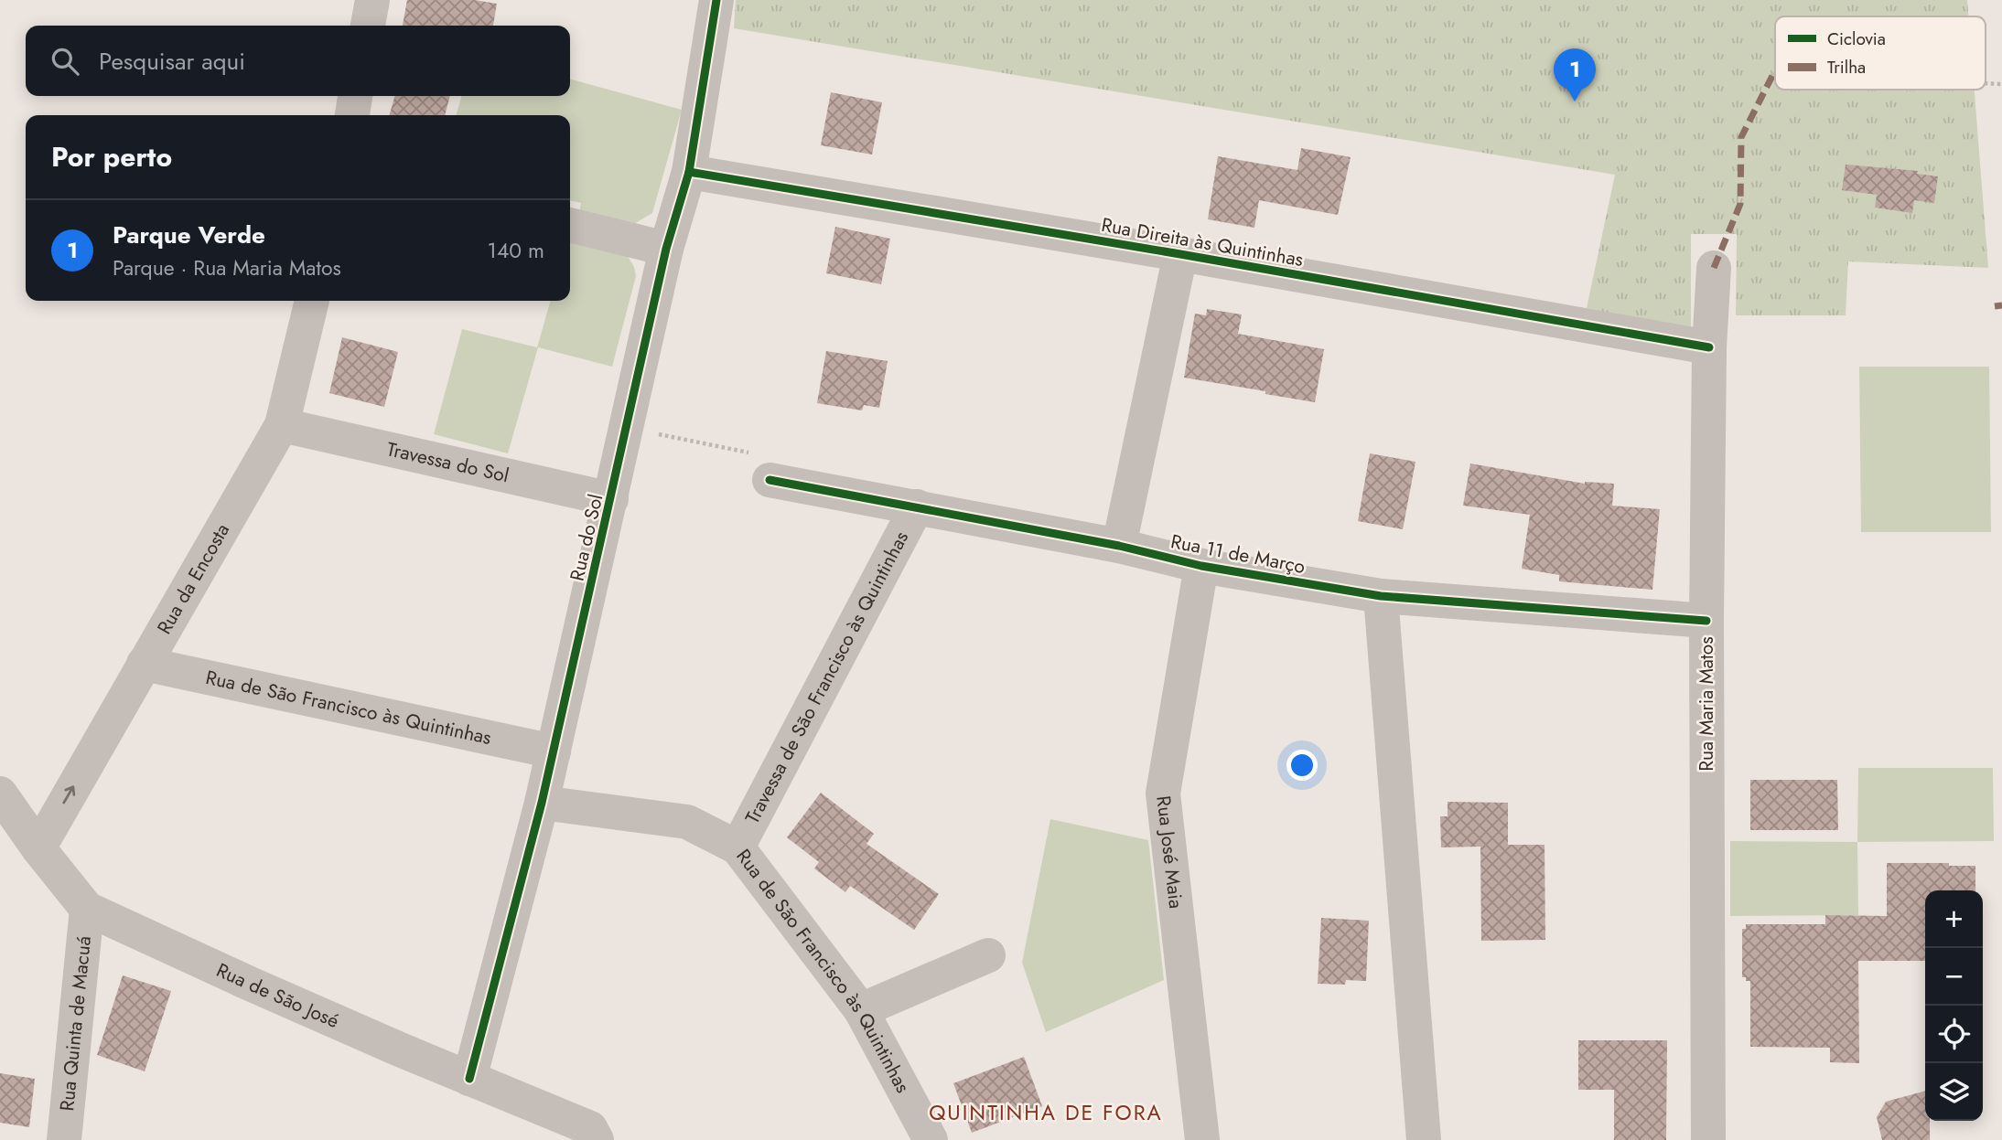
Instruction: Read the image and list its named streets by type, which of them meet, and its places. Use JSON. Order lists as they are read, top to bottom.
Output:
{
  "streets": {
    "street": [
      "Rua Direita às Quintinhas",
      "Travessa do Sol",
      "Rua do Sol",
      "Rua 11 de Março",
      "Rua da Encosta",
      "Travessa de São Francisco às Quintinhas",
      "Rua Maria Matos",
      "Rua de São Francisco às Quintinhas",
      "Rua José Maia",
      "Rua de São José",
      "Rua Quinta de Macuá"
    ]
  },
  "crossings": [
    ["Rua Direita às Quintinhas", "Rua do Sol"],
    ["Rua Direita às Quintinhas", "Rua Maria Matos"],
    ["Travessa do Sol", "Rua do Sol"],
    ["Travessa do Sol", "Rua da Encosta"],
    ["Rua do Sol", "Rua de São Francisco às Quintinhas"],
    ["Rua do Sol", "Rua de São José"],
    ["Rua 11 de Março", "Travessa de São Francisco às Quintinhas"],
    ["Rua 11 de Março", "Rua Maria Matos"],
    ["Rua 11 de Março", "Rua José Maia"],
    ["Rua da Encosta", "Rua de São Francisco às Quintinhas"],
    ["Rua da Encosta", "Rua de São José"],
    ["Travessa de São Francisco às Quintinhas", "Rua de São Francisco às Quintinhas"],
    ["Rua de São José", "Rua Quinta de Macuá"]
  ],
  "districts": ["QUINTINHA DE FORA"],
  "legend": ["Ciclovia", "Trilha"],
  "page": {
    "search": "Pesquisar aqui",
    "pins": "1",
    "heading": "Por perto",
    "list": [
      {
        "mark": "1",
        "name": "Parque Verde",
        "note": "Parque · Rua Maria Matos",
        "value": "140 m"
      }
    ],
    "map_buttons": ["+", "−"]
  }
}
